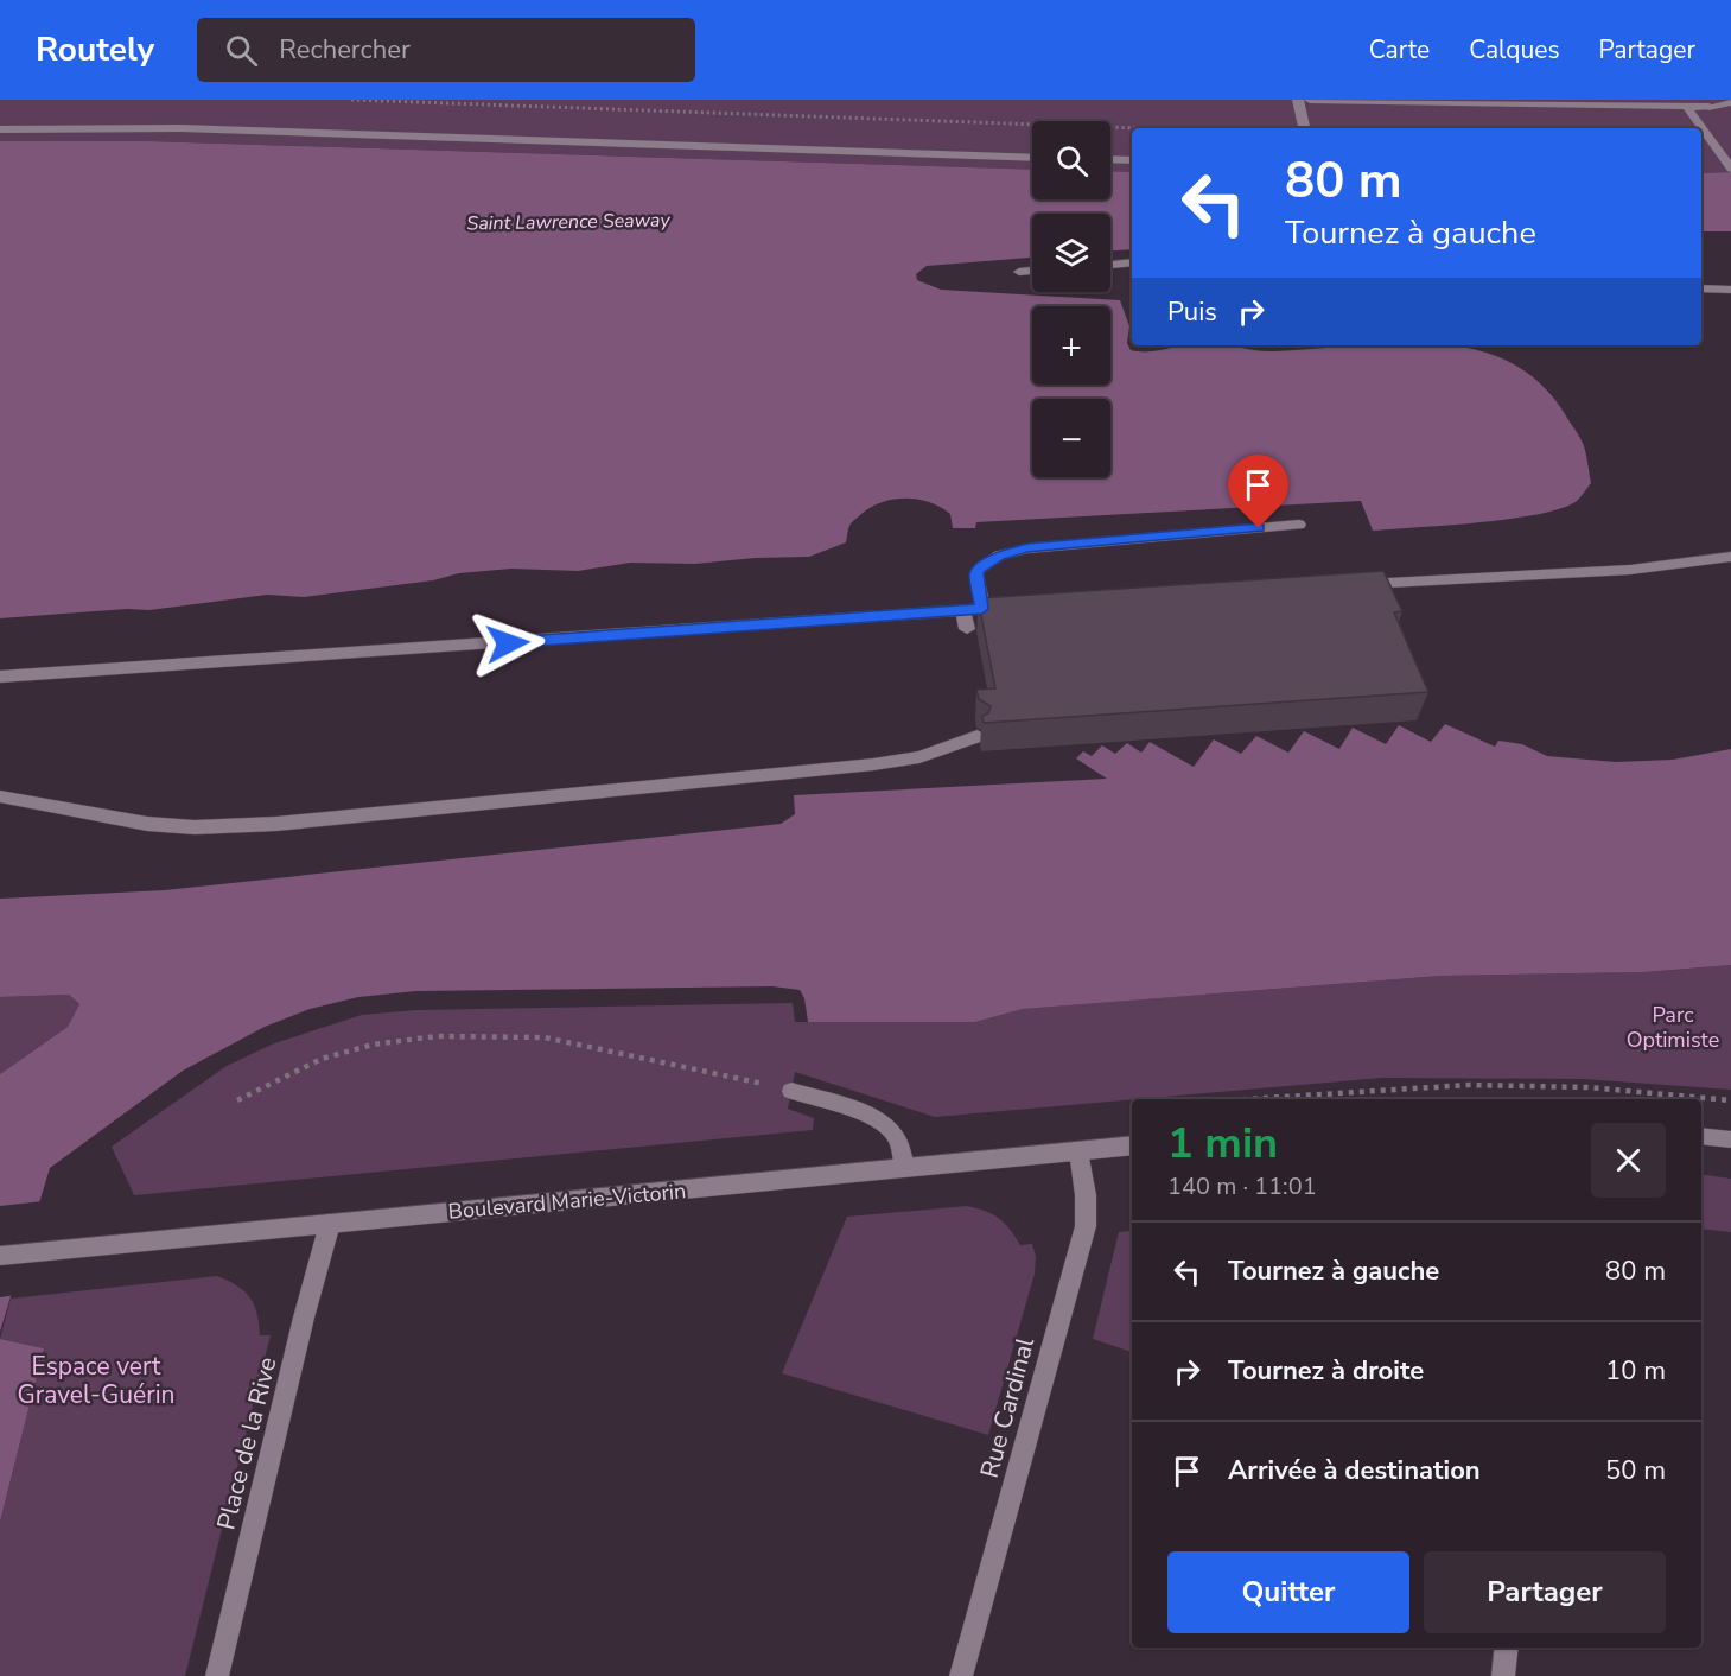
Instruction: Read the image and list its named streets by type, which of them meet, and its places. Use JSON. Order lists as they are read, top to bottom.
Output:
{
  "streets": {
    "street": ["Boulevard Marie-Victorin", "Rue Cardinal", "Place de la Rive"]
  },
  "crossings": [
    ["Boulevard Marie-Victorin", "Rue Cardinal"],
    ["Boulevard Marie-Victorin", "Place de la Rive"]
  ],
  "water": ["Saint Lawrence Seaway"],
  "parks": ["Parc Optimiste", "Espace vert Gravel-Guérin"],
  "page": {
    "header": "Routely",
    "search": "Rechercher",
    "nav": ["Carte", "Calques", "Partager"],
    "map_buttons": ["+", "−"],
    "turn": ["80 m", "Tournez à gauche"],
    "then": "Puis",
    "heading": ["1 min", "140 m · 11:01"],
    "list": [
      {
        "name": "Tournez à gauche",
        "value": "80 m"
      },
      {
        "name": "Tournez à droite",
        "value": "10 m"
      },
      {
        "name": "Arrivée à destination",
        "value": "50 m"
      }
    ],
    "buttons": ["Quitter", "Partager"]
  }
}
